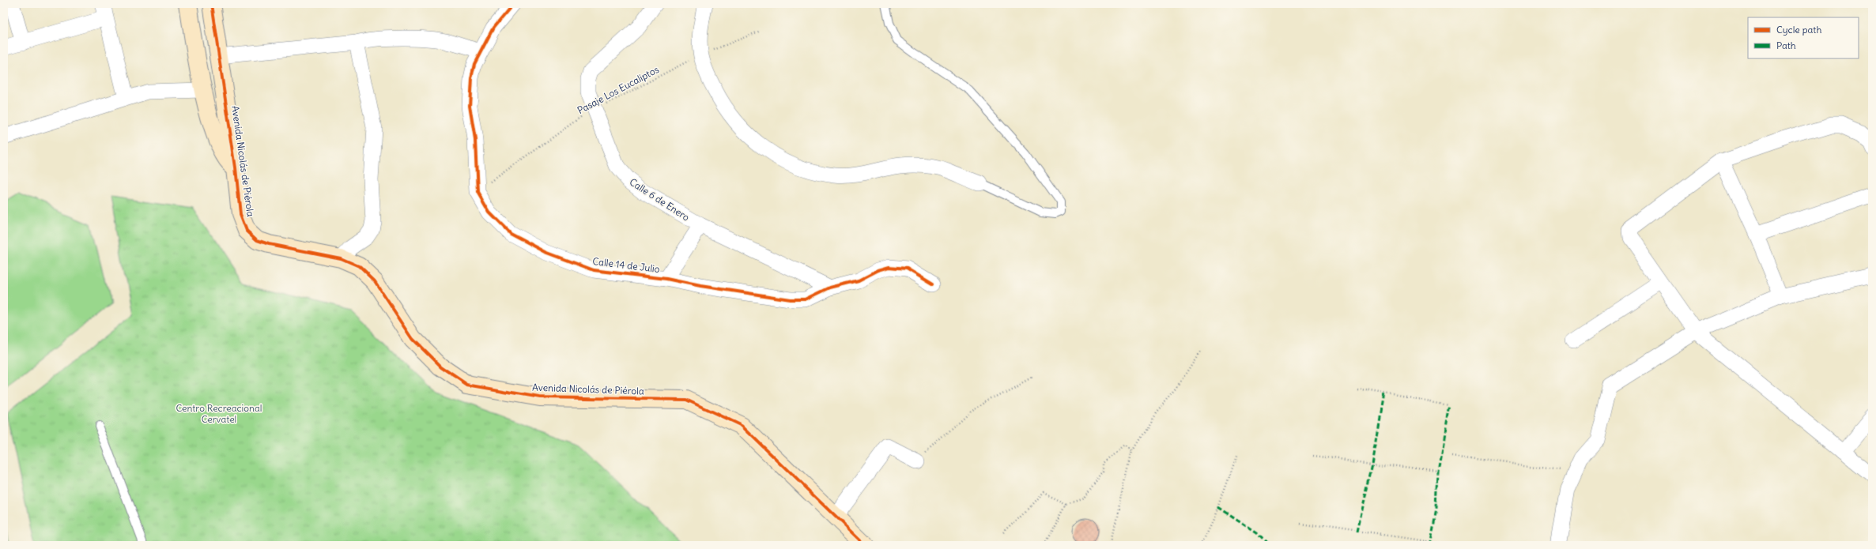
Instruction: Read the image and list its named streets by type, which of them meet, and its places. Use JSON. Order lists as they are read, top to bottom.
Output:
{
  "streets": {
    "street": ["Avenida Nicolás de Piérola", "Calle 6 de Enero", "Calle 14 de Julio"],
    "path": ["Pasaje Los Eucaliptos"]
  },
  "crossings": [
    ["Pasaje Los Eucaliptos", "Calle 6 de Enero"],
    ["Pasaje Los Eucaliptos", "Calle 14 de Julio"],
    ["Calle 6 de Enero", "Calle 14 de Julio"]
  ],
  "parks": ["Centro Recreacional Cervatel"],
  "legend": ["Cycle path", "Path"]
}
